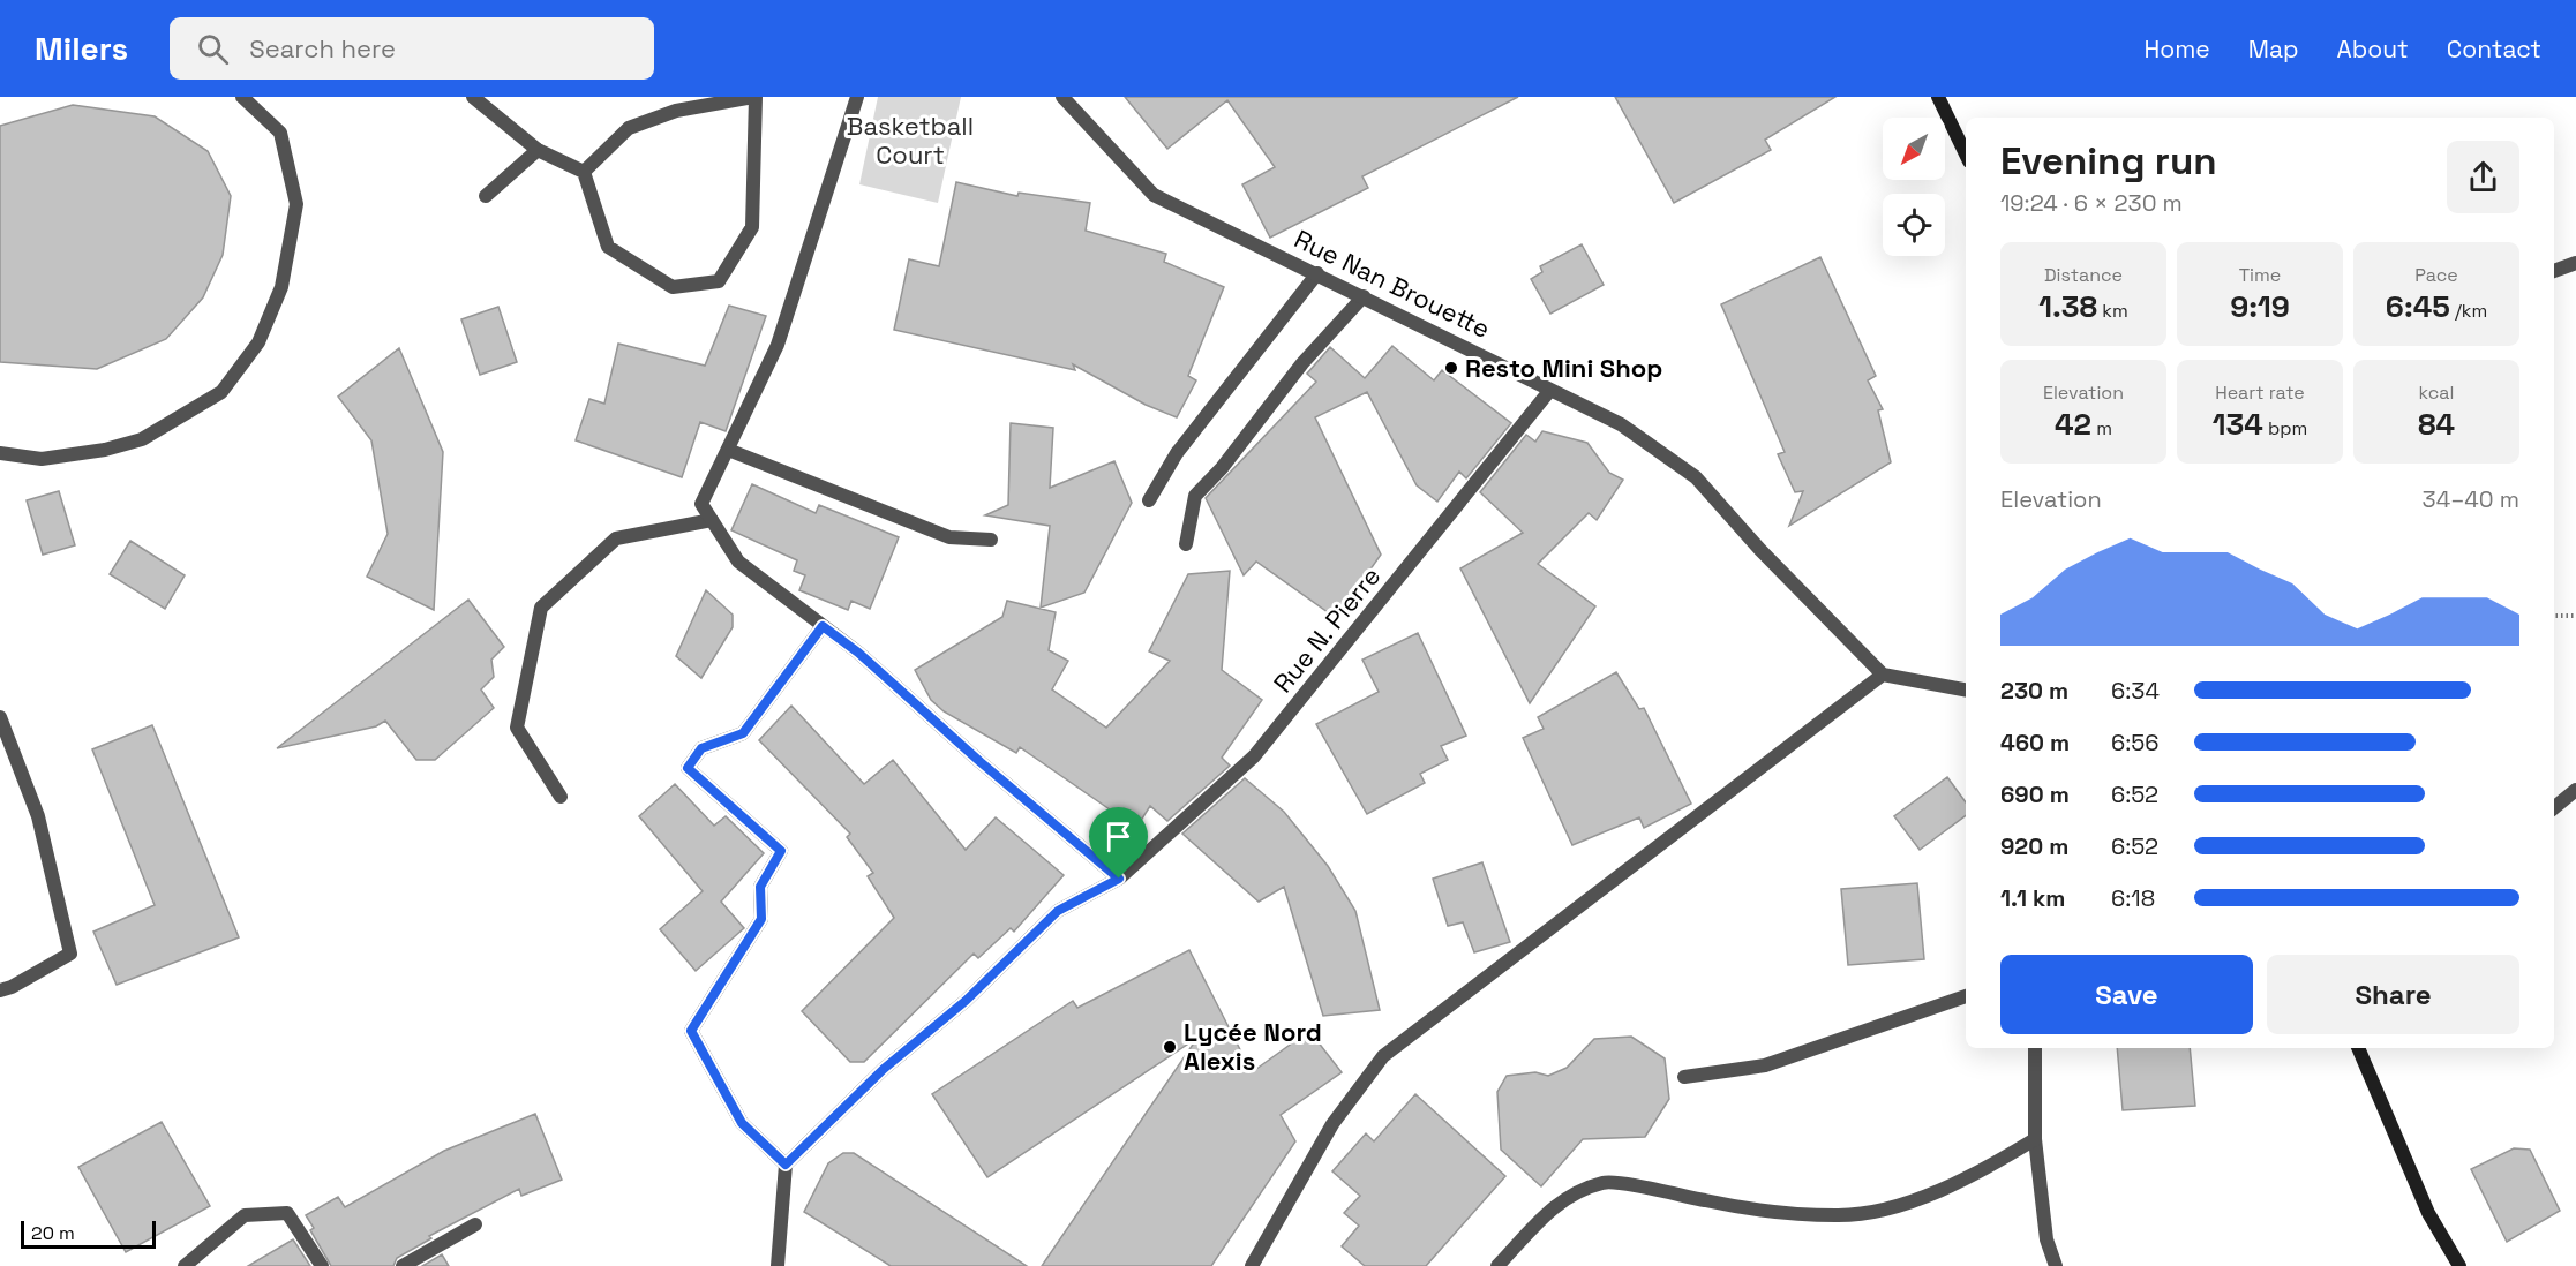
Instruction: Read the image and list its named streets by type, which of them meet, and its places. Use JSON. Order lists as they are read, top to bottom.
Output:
{
  "streets": {
    "street": ["Rue Nan Brouette", "Rue N. Pierre"]
  },
  "crossings": [
    ["Rue Nan Brouette", "Rue N. Pierre"]
  ],
  "parks": ["Basketball Court"],
  "places": ["Resto Mini Shop", "Lycée Nord Alexis"],
  "scale_bar": "20 m",
  "north": "bottom left",
  "page": {
    "header": "Milers",
    "search": "Search here",
    "nav": [
      "Home",
      "Map",
      "About",
      "Contact"
    ],
    "heading": ["Evening run", "19:24 · 6 × 230 m"],
    "stats": [
      ["Distance", "1.38 km"],
      ["Time", "9:19"],
      ["Pace", "6:45 /km"],
      ["Elevation", "42 m"],
      ["Heart rate", "134 bpm"],
      ["kcal", "84"]
    ],
    "chart": ["Elevation", "34–40 m"],
    "list": [
      {
        "name": "230 m",
        "note": "6:34"
      },
      {
        "name": "460 m",
        "note": "6:56"
      },
      {
        "name": "690 m",
        "note": "6:52"
      },
      {
        "name": "920 m",
        "note": "6:52"
      },
      {
        "name": "1.1 km",
        "note": "6:18"
      }
    ],
    "buttons": ["Save", "Share"],
    "scale": "20 m"
  }
}
